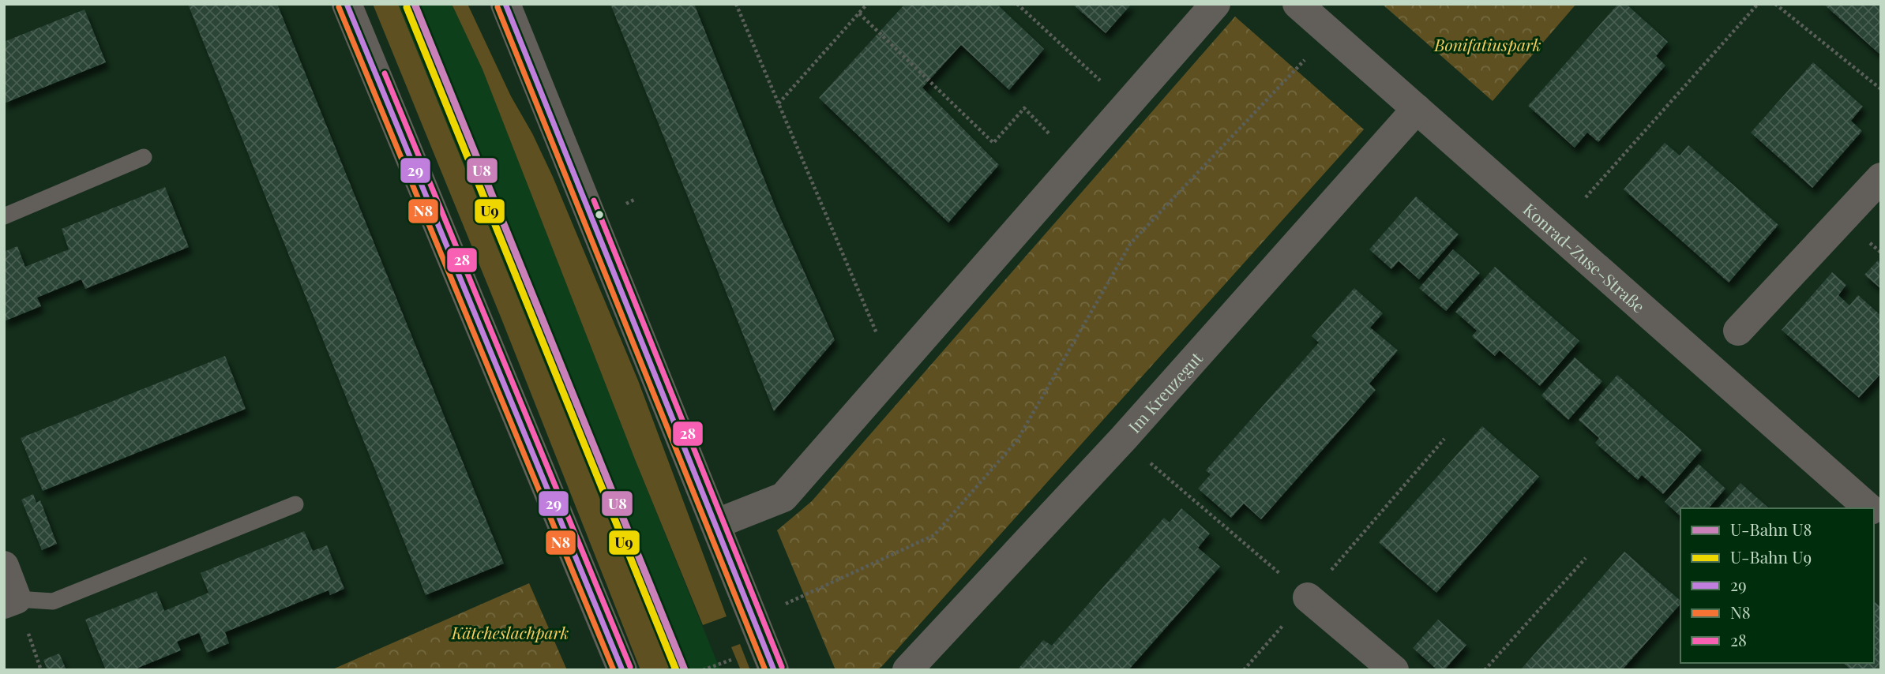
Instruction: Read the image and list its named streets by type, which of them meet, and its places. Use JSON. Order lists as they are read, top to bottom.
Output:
{
  "streets": {
    "street": ["Konrad-Zuse-Straße", "Im Kreuzegut"]
  },
  "crossings": [
    ["Konrad-Zuse-Straße", "Im Kreuzegut"]
  ],
  "parks": ["Bonifatiuspark", "Kätcheslachpark"],
  "lines": [
    "metro line U8",
    "transit line 29",
    "metro line U9",
    "transit line N8",
    "transit line 28"
  ],
  "legend": [
    "U-Bahn U8",
    "U-Bahn U9",
    "29",
    "N8",
    "28"
  ]
}
